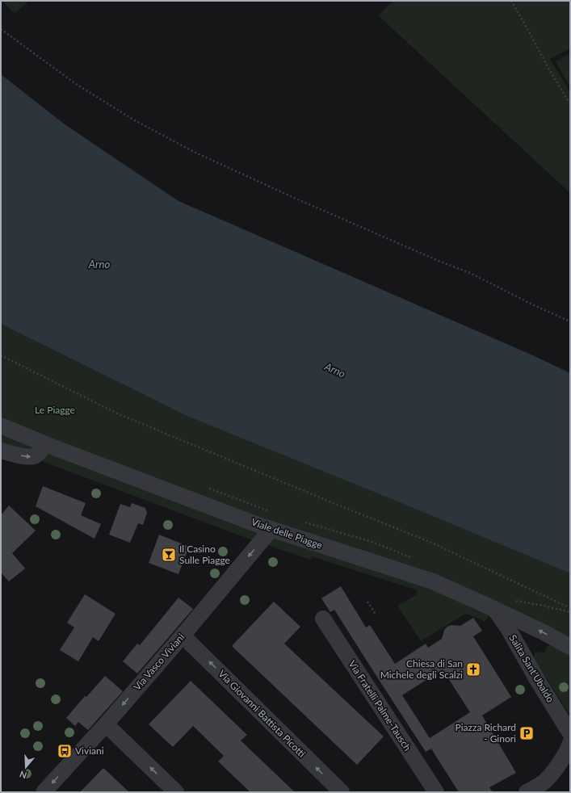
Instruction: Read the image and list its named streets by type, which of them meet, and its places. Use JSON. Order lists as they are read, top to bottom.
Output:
{
  "streets": {
    "street": [
      "Viale delle Piagge",
      "Via Vasco Viviani",
      "Salita Sant'Ubaldo",
      "Via Fratelli Palme-Tausch",
      "Via Giovanni Battista Picotti"
    ]
  },
  "crossings": [
    ["Viale delle Piagge", "Via Vasco Viviani"],
    ["Viale delle Piagge", "Salita Sant'Ubaldo"],
    ["Via Vasco Viviani", "Via Giovanni Battista Picotti"]
  ],
  "one_way": ["Via Vasco Viviani"],
  "water": ["Arno"],
  "parks": ["Le Piagge"],
  "places": {
    "bar": ["Il Casino Sulle Piagge"],
    "church": ["Chiesa di San Michele degli Scalzi"],
    "parking": ["Piazza Richard - Ginori"],
    "bus stop": ["Viviani"]
  },
  "north": "bottom"
}
